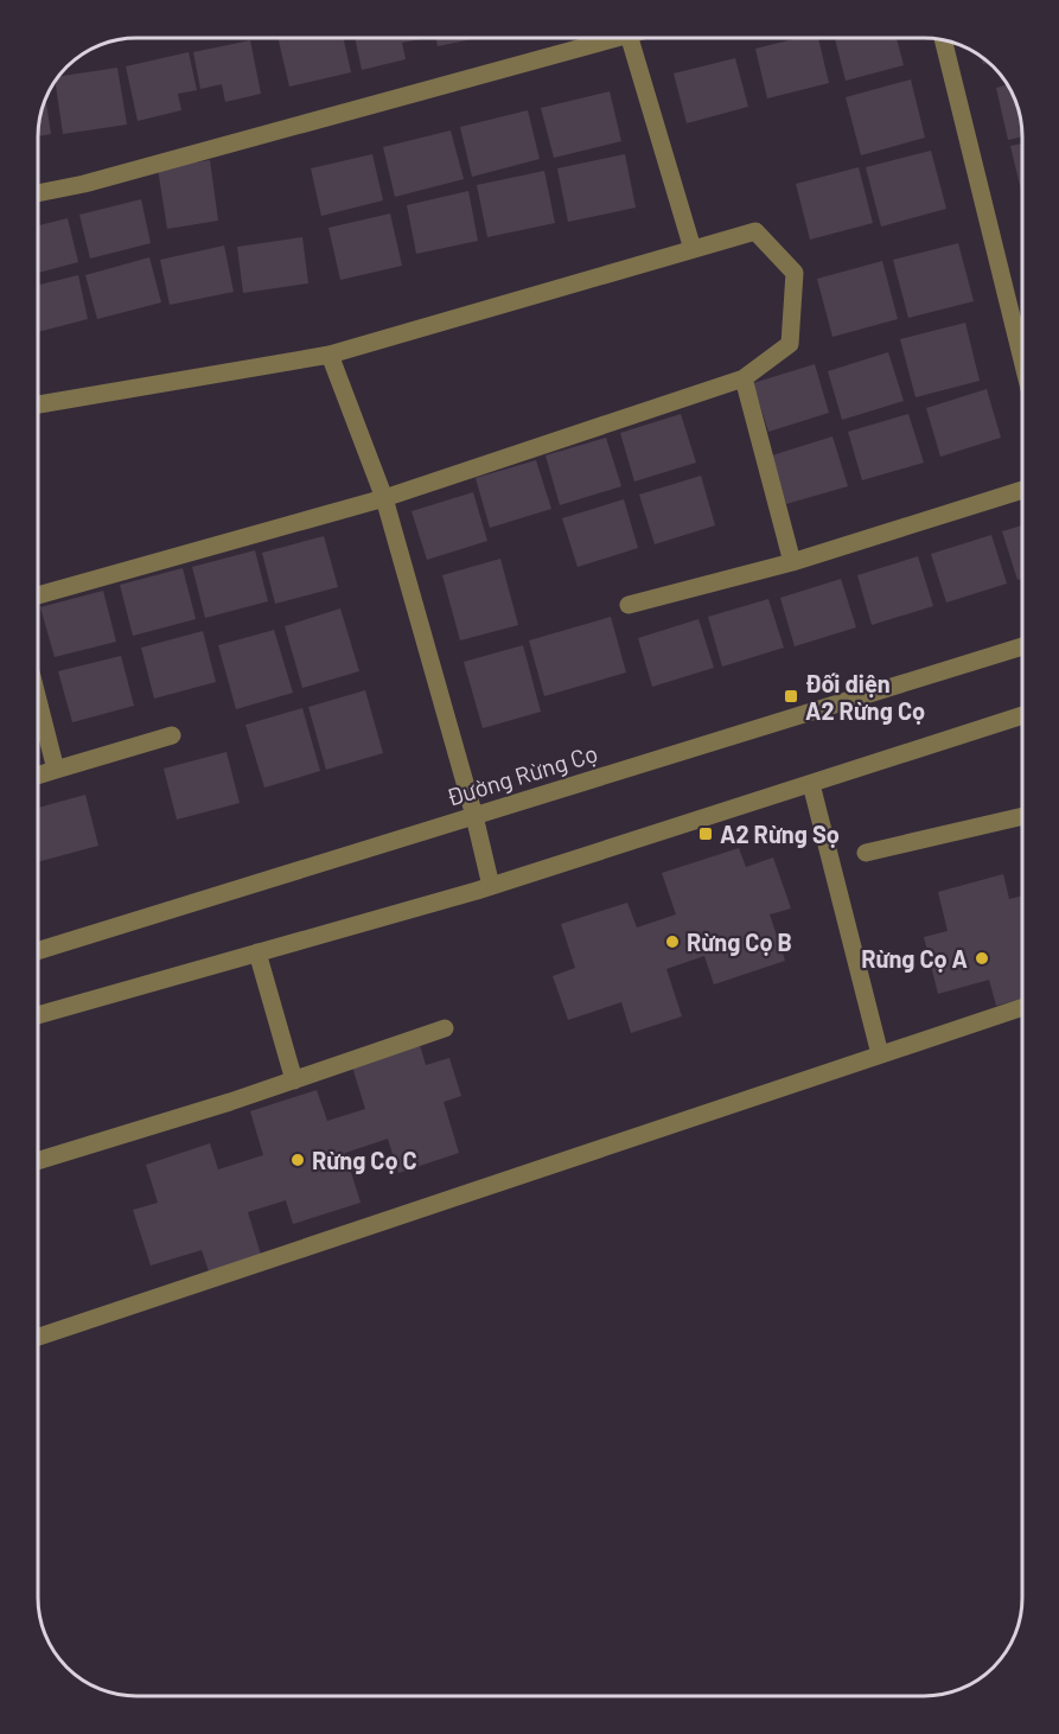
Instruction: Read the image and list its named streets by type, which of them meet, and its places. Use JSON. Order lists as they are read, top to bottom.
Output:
{
  "streets": {
    "street": ["Đường Rừng Cọ"]
  },
  "places": {
    "transit": ["Đối diện A2 Rừng Cọ", "A2 Rừng Sọ"],
    "other": ["Rừng Cọ B", "Rừng Cọ A", "Rừng Cọ C"]
  }
}
